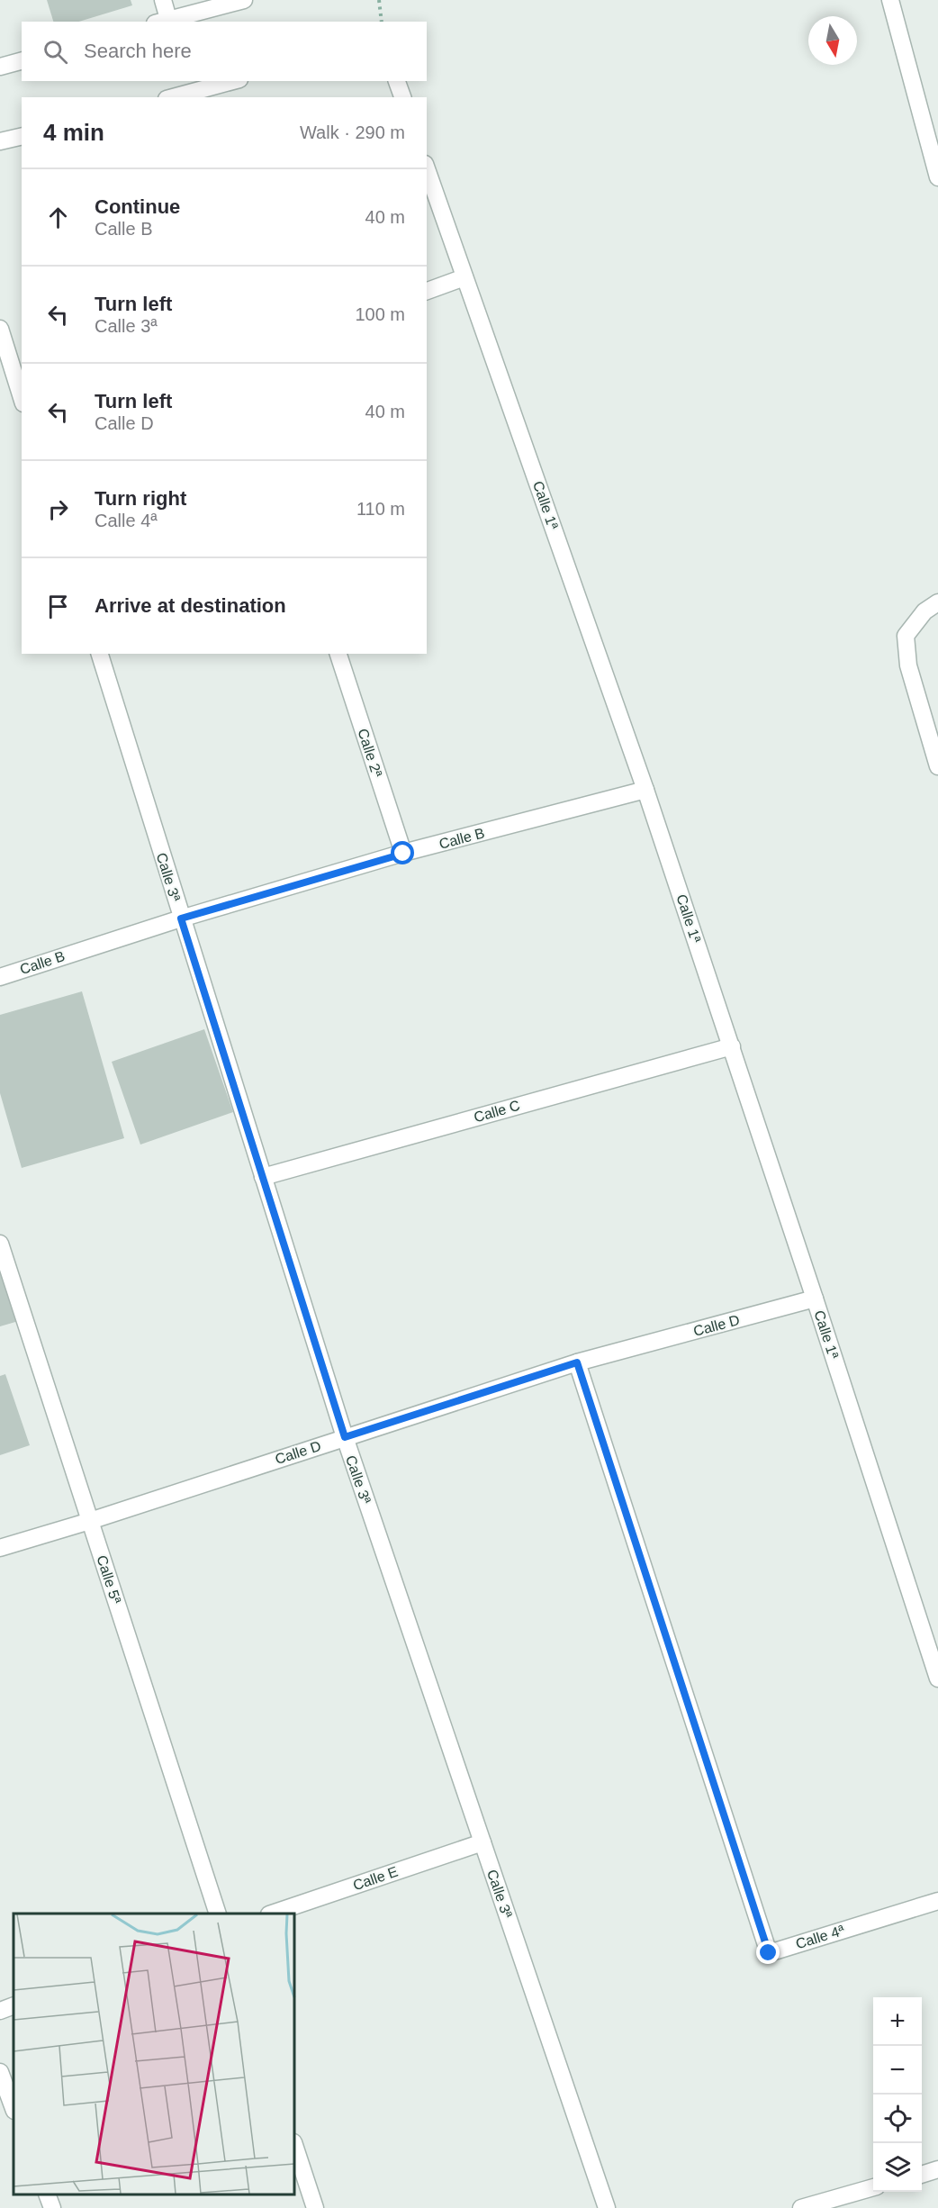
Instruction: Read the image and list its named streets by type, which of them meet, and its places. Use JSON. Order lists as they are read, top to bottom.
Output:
{
  "streets": {
    "street": [
      "Calle 1ª",
      "Calle 2ª",
      "Calle B",
      "Calle 3ª",
      "Calle C",
      "Calle D",
      "Calle 5ª",
      "Calle E",
      "Calle 4ª"
    ]
  },
  "crossings": [
    ["Calle 1ª", "Calle B"],
    ["Calle 1ª", "Calle C"],
    ["Calle 1ª", "Calle D"],
    ["Calle 2ª", "Calle B"],
    ["Calle B", "Calle 3ª"],
    ["Calle 3ª", "Calle C"],
    ["Calle 3ª", "Calle D"],
    ["Calle 3ª", "Calle E"],
    ["Calle D", "Calle 5ª"],
    ["Calle D", "Calle 4ª"]
  ],
  "north": "bottom",
  "page": {
    "search": "Search here",
    "heading": ["4 min", "Walk · 290 m"],
    "list": [
      ["Continue", "Calle B", "40 m"],
      ["Turn left", "Calle 3ª", "100 m"],
      ["Turn left", "Calle D", "40 m"],
      ["Turn right", "Calle 4ª", "110 m"],
      "Arrive at destination"
    ],
    "map_buttons": ["+", "−"]
  }
}
